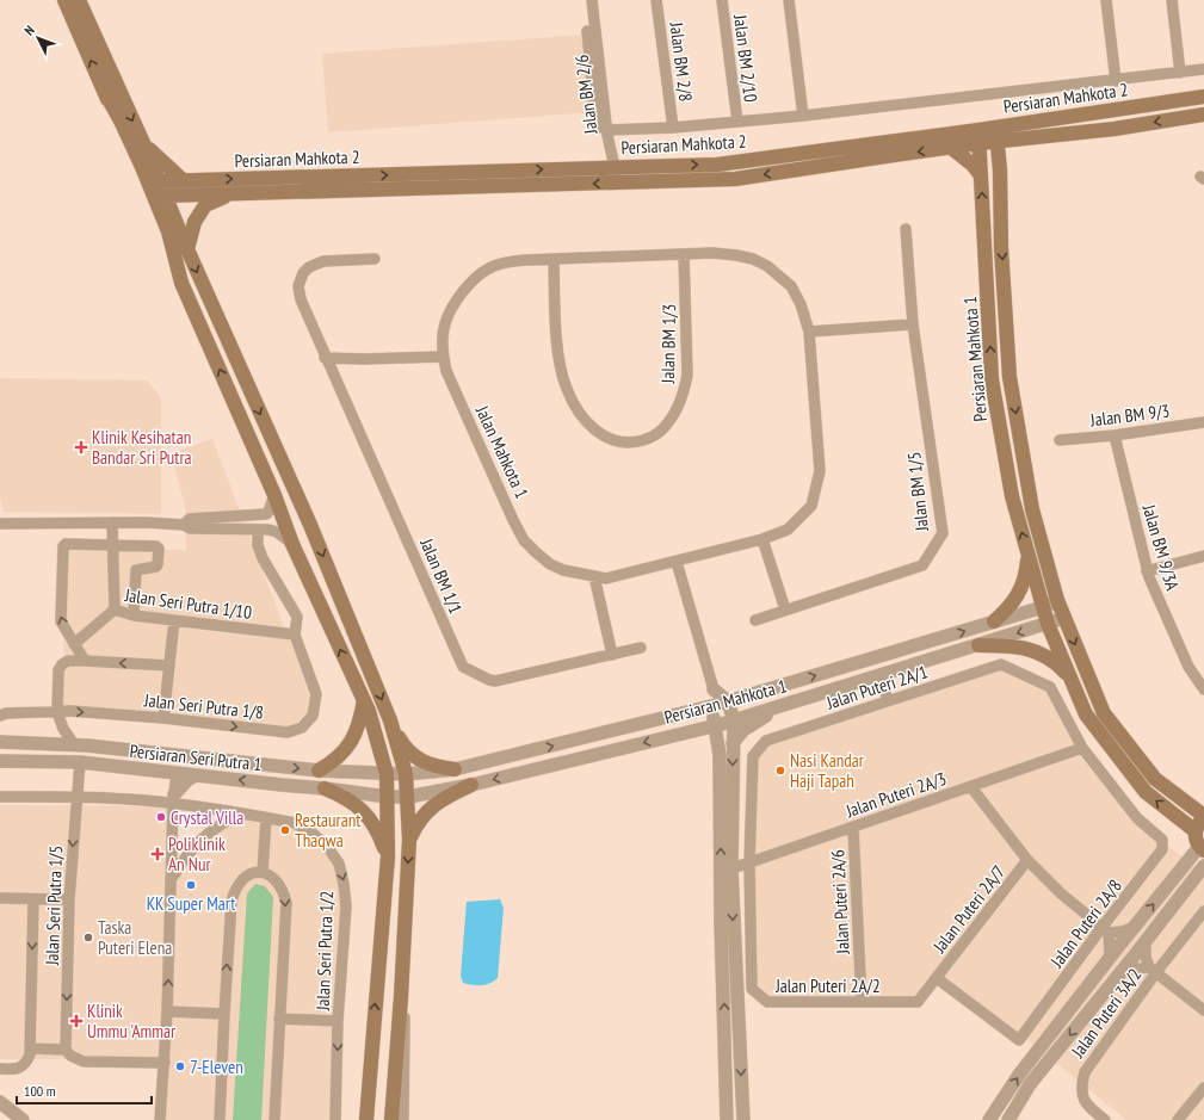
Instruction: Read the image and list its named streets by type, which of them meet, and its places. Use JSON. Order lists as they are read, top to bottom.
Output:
{
  "streets": {
    "main road": ["Persiaran Mahkota 2", "Persiaran Mahkota 1"],
    "street": [
      "Jalan BM 2/10",
      "Jalan BM 2/8",
      "Jalan BM 2/6",
      "Jalan BM 1/3",
      "Jalan BM 9/3",
      "Jalan Mahkota 1",
      "Jalan BM 1/5",
      "Jalan BM 9/3A",
      "Jalan BM 1/1",
      "Jalan Seri Putra 1/10",
      "Jalan Puteri 2A/1",
      "Jalan Seri Putra 1/8",
      "Persiaran Seri Putra 1",
      "Jalan Puteri 2A/3",
      "Jalan Puteri 2A/6",
      "Jalan Seri Putra 1/5",
      "Jalan Puteri 2A/7",
      "Jalan Puteri 2A/8",
      "Jalan Seri Putra 1/2",
      "Jalan Puteri 2A/2",
      "Jalan Puteri 3A/2"
    ]
  },
  "crossings": [
    ["Jalan BM 2/6", "Persiaran Mahkota 2"],
    ["Persiaran Mahkota 2", "Persiaran Mahkota 1"],
    ["Jalan BM 1/3", "Jalan Mahkota 1"],
    ["Persiaran Mahkota 1", "Persiaran Seri Putra 1"],
    ["Jalan BM 9/3", "Jalan BM 9/3A"],
    ["Jalan Seri Putra 1/10", "Jalan Seri Putra 1/8"],
    ["Jalan Puteri 2A/1", "Jalan Puteri 2A/3"],
    ["Jalan Puteri 2A/1", "Jalan Puteri 2A/8"],
    ["Jalan Puteri 2A/1", "Jalan Puteri 2A/2"],
    ["Persiaran Seri Putra 1", "Jalan Seri Putra 1/5"],
    ["Jalan Puteri 2A/3", "Jalan Puteri 2A/6"],
    ["Jalan Puteri 2A/3", "Jalan Puteri 2A/8"],
    ["Jalan Puteri 2A/3", "Jalan Puteri 2A/2"],
    ["Jalan Puteri 2A/6", "Jalan Puteri 2A/2"],
    ["Jalan Seri Putra 1/5", "Jalan Seri Putra 1/2"],
    ["Jalan Puteri 2A/7", "Jalan Puteri 2A/8"],
    ["Jalan Puteri 2A/7", "Jalan Puteri 2A/2"],
    ["Jalan Puteri 2A/8", "Jalan Puteri 2A/2"]
  ],
  "places": {
    "health": ["Klinik Kesihatan Bandar Sri Putra", "Poliklinik An Nur", "Klinik Ummu 'Ammar"],
    "other": [
      "Nasi Kandar Haji Tapah",
      "Crystal Villa",
      "Restaurant Thaqwa",
      "KK Super Mart",
      "Taska Puteri Elena",
      "7-Eleven"
    ]
  },
  "scale_bar": "100 m",
  "north": "top left"
}
